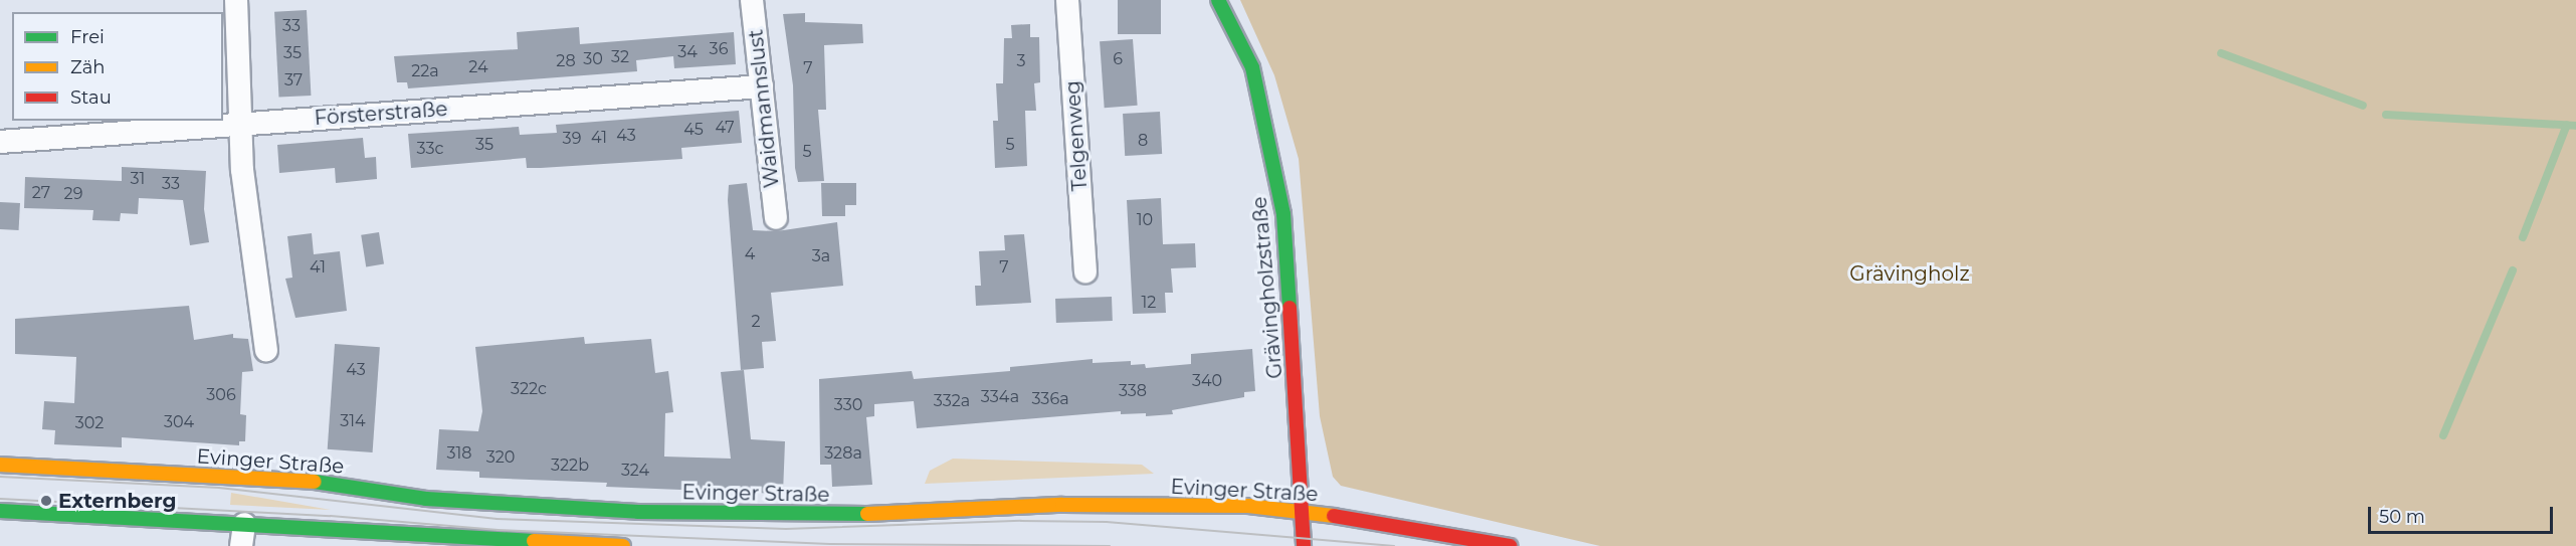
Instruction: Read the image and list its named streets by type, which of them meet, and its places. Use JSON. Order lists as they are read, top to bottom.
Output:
{
  "streets": {
    "main road": ["Grävingholzstraße", "Evinger Straße"],
    "street": ["Waidmannslust", "Försterstraße", "Telgenweg"]
  },
  "crossings": [
    ["Waidmannslust", "Försterstraße"],
    ["Grävingholzstraße", "Evinger Straße"]
  ],
  "parks": ["Grävingholz"],
  "places": ["Externberg"],
  "house_numbers": [
    "33",
    "36",
    "34",
    "35",
    "32",
    "30",
    "6",
    "28",
    "3",
    "24",
    "7",
    "22a",
    "37",
    "47",
    "45",
    "43",
    "41",
    "39",
    "8",
    "35",
    "5",
    "33c",
    "5",
    "31",
    "33",
    "27",
    "29",
    "10",
    "4",
    "3a",
    "41",
    "7",
    "12",
    "2",
    "43",
    "340",
    "322c",
    "338",
    "306",
    "334a",
    "336a",
    "332a",
    "330",
    "314",
    "304",
    "302",
    "318",
    "328a",
    "320",
    "322b",
    "324"
  ],
  "legend": ["Frei", "Zäh", "Stau"],
  "scale_bar": "50 m"
}
